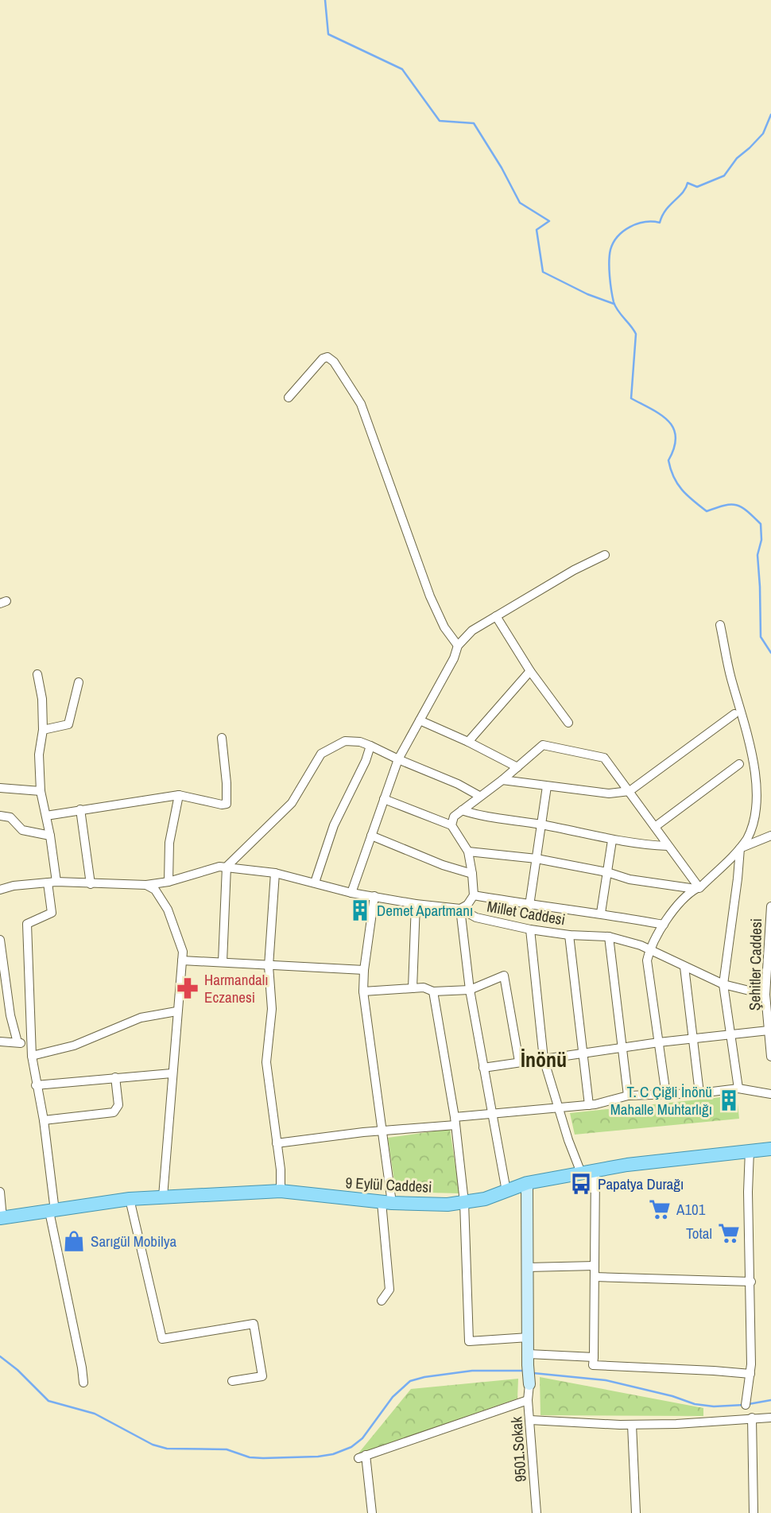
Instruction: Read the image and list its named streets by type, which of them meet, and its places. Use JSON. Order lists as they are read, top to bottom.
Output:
{
  "streets": {
    "main road": ["9 Eylül Caddesi"],
    "street": ["Millet Caddesi", "Şehitler Caddesi", "9501.Sokak"]
  },
  "crossings": [
    ["Millet Caddesi", "Şehitler Caddesi"]
  ],
  "districts": ["İnönü"],
  "places": {
    "building": ["Demet Apartmanı", "T. C Çiğli İnönü Mahalle Muhtarlığı"],
    "pharmacy": ["Harmandalı Eczanesi"],
    "bus stop": ["Papatya Durağı"],
    "supermarket": ["A101", "Total"],
    "shop": ["Sarıgül Mobilya"]
  }
}
